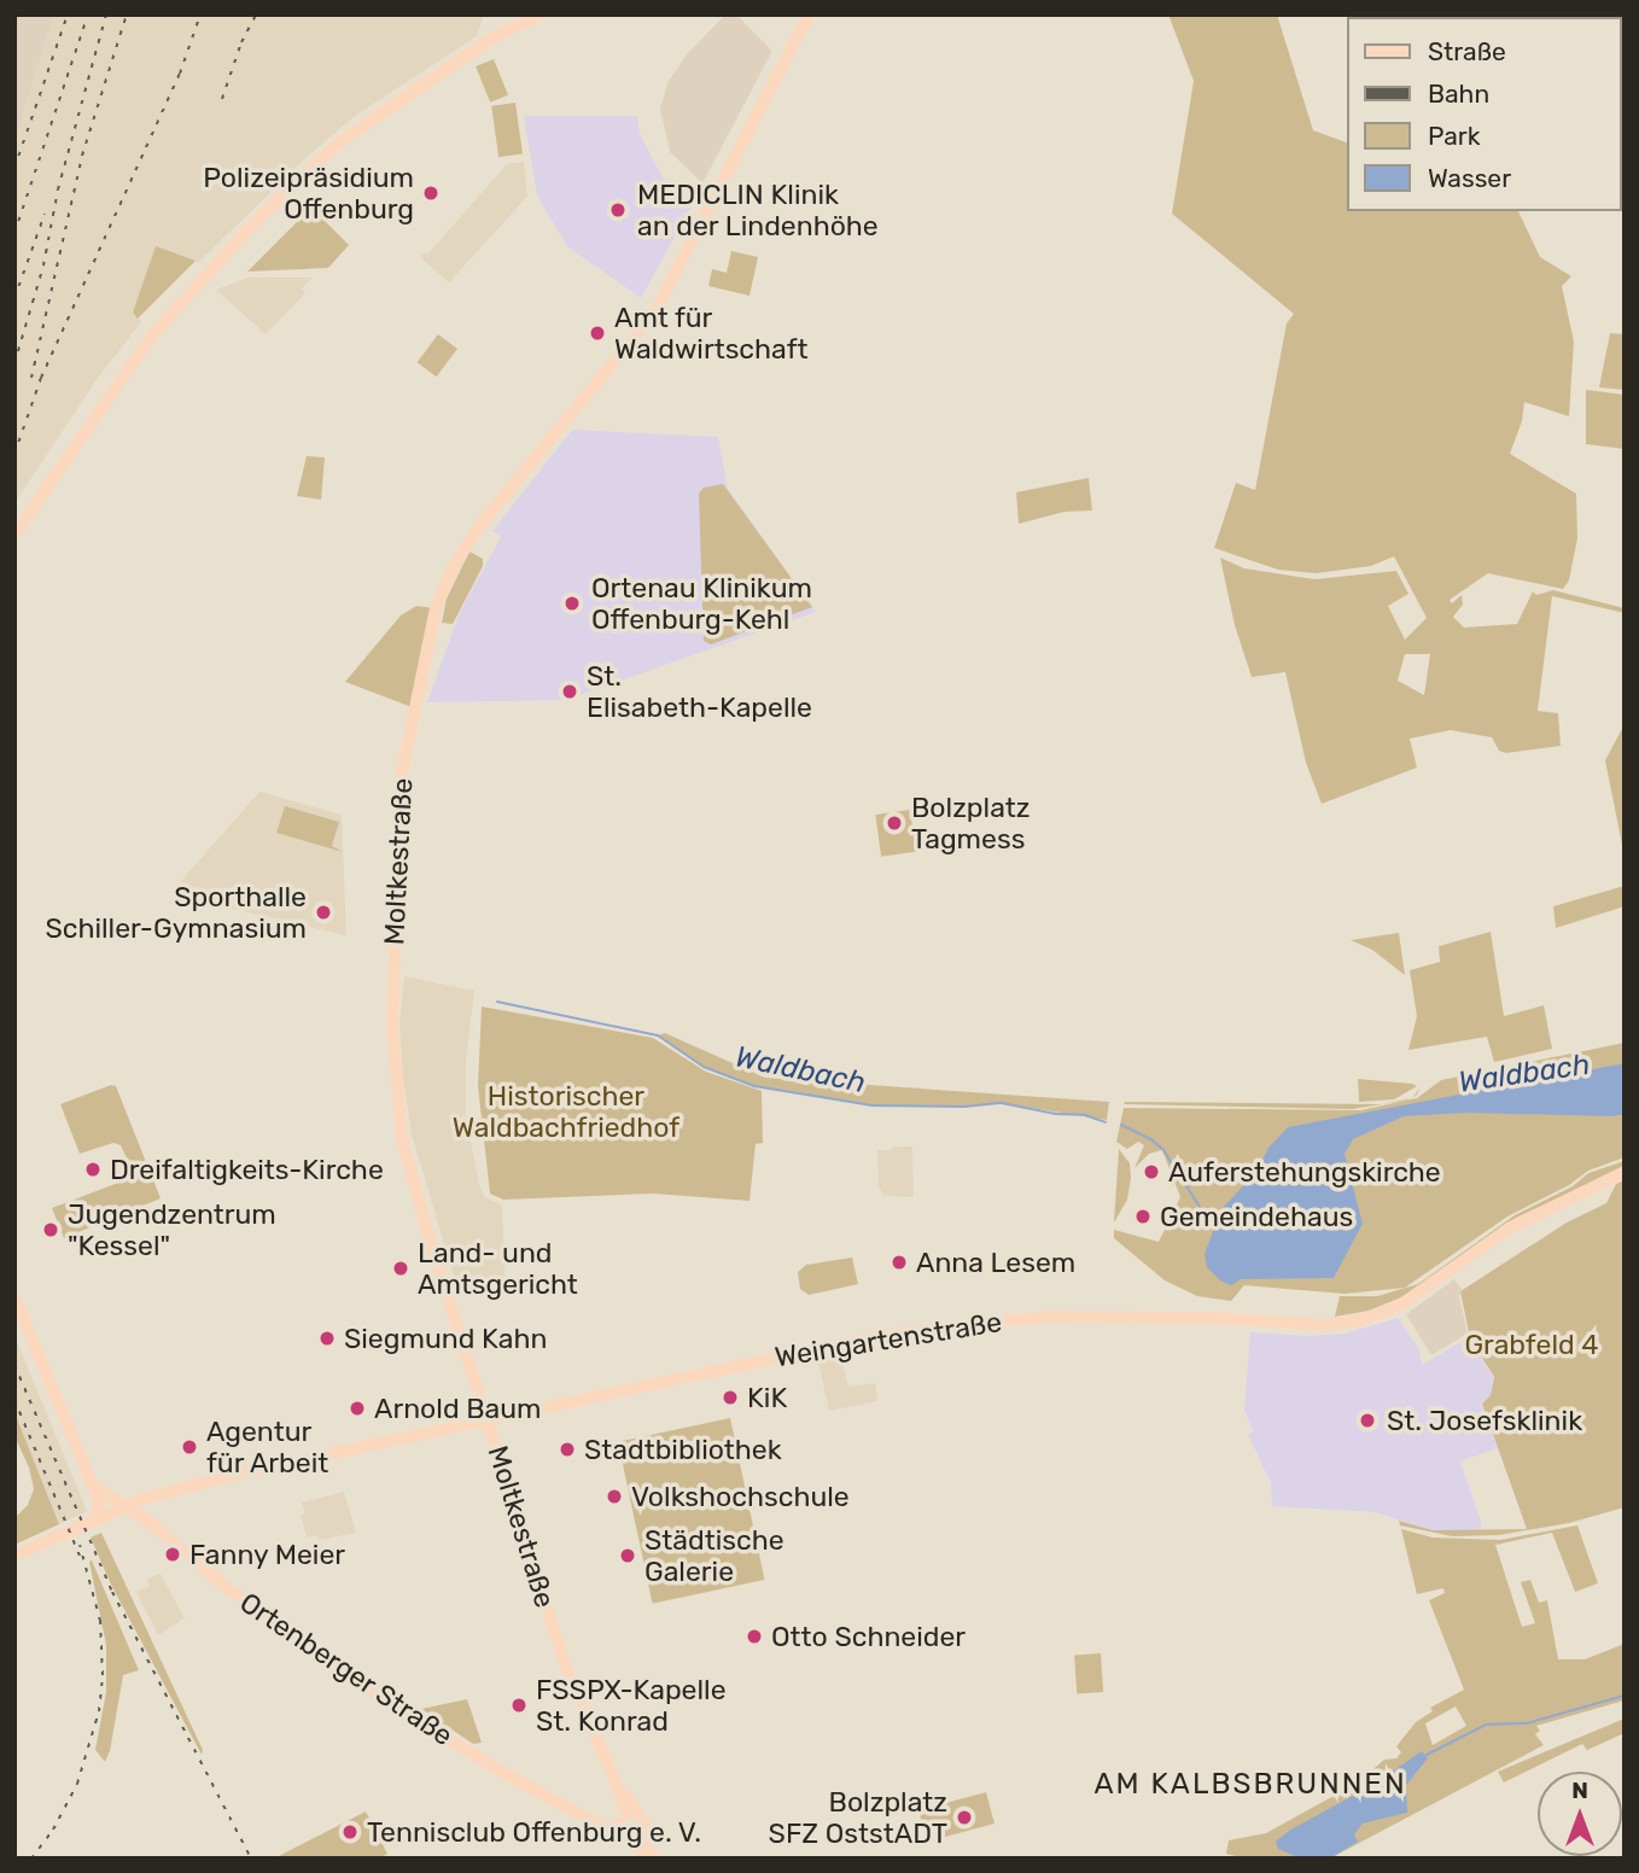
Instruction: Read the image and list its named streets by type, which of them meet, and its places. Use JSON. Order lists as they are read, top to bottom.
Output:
{
  "streets": {
    "street": ["Moltkestraße", "Weingartenstraße", "Ortenberger Straße"]
  },
  "crossings": [
    ["Moltkestraße", "Weingartenstraße"],
    ["Moltkestraße", "Ortenberger Straße"],
    ["Weingartenstraße", "Ortenberger Straße"]
  ],
  "districts": ["AM KALBSBRUNNEN"],
  "water": ["Waldbach"],
  "parks": ["Historischer Waldbachfriedhof", "Grabfeld 4"],
  "places": [
    "Polizeipräsidium Offenburg",
    "MEDICLIN Klinik an der Lindenhöhe",
    "Amt für Waldwirtschaft",
    "Ortenau Klinikum Offenburg-Kehl",
    "St. Elisabeth-Kapelle",
    "Bolzplatz Tagmess",
    "Sporthalle Schiller-Gymnasium",
    "Dreifaltigkeits-Kirche",
    "Auferstehungskirche",
    "Gemeindehaus",
    "Jugendzentrum \"Kessel\"",
    "Anna Lesem",
    "Land- und Amtsgericht",
    "Siegmund Kahn",
    "KiK",
    "Arnold Baum",
    "St. Josefsklinik",
    "Agentur für Arbeit",
    "Stadtbibliothek",
    "Volkshochschule",
    "Fanny Meier",
    "Städtische Galerie",
    "Otto Schneider",
    "FSSPX-Kapelle St. Konrad",
    "Bolzplatz SFZ OststADT",
    "Tennisclub Offenburg e. V."
  ],
  "legend": [
    "Straße",
    "Bahn",
    "Park",
    "Wasser"
  ],
  "north": "top"
}
